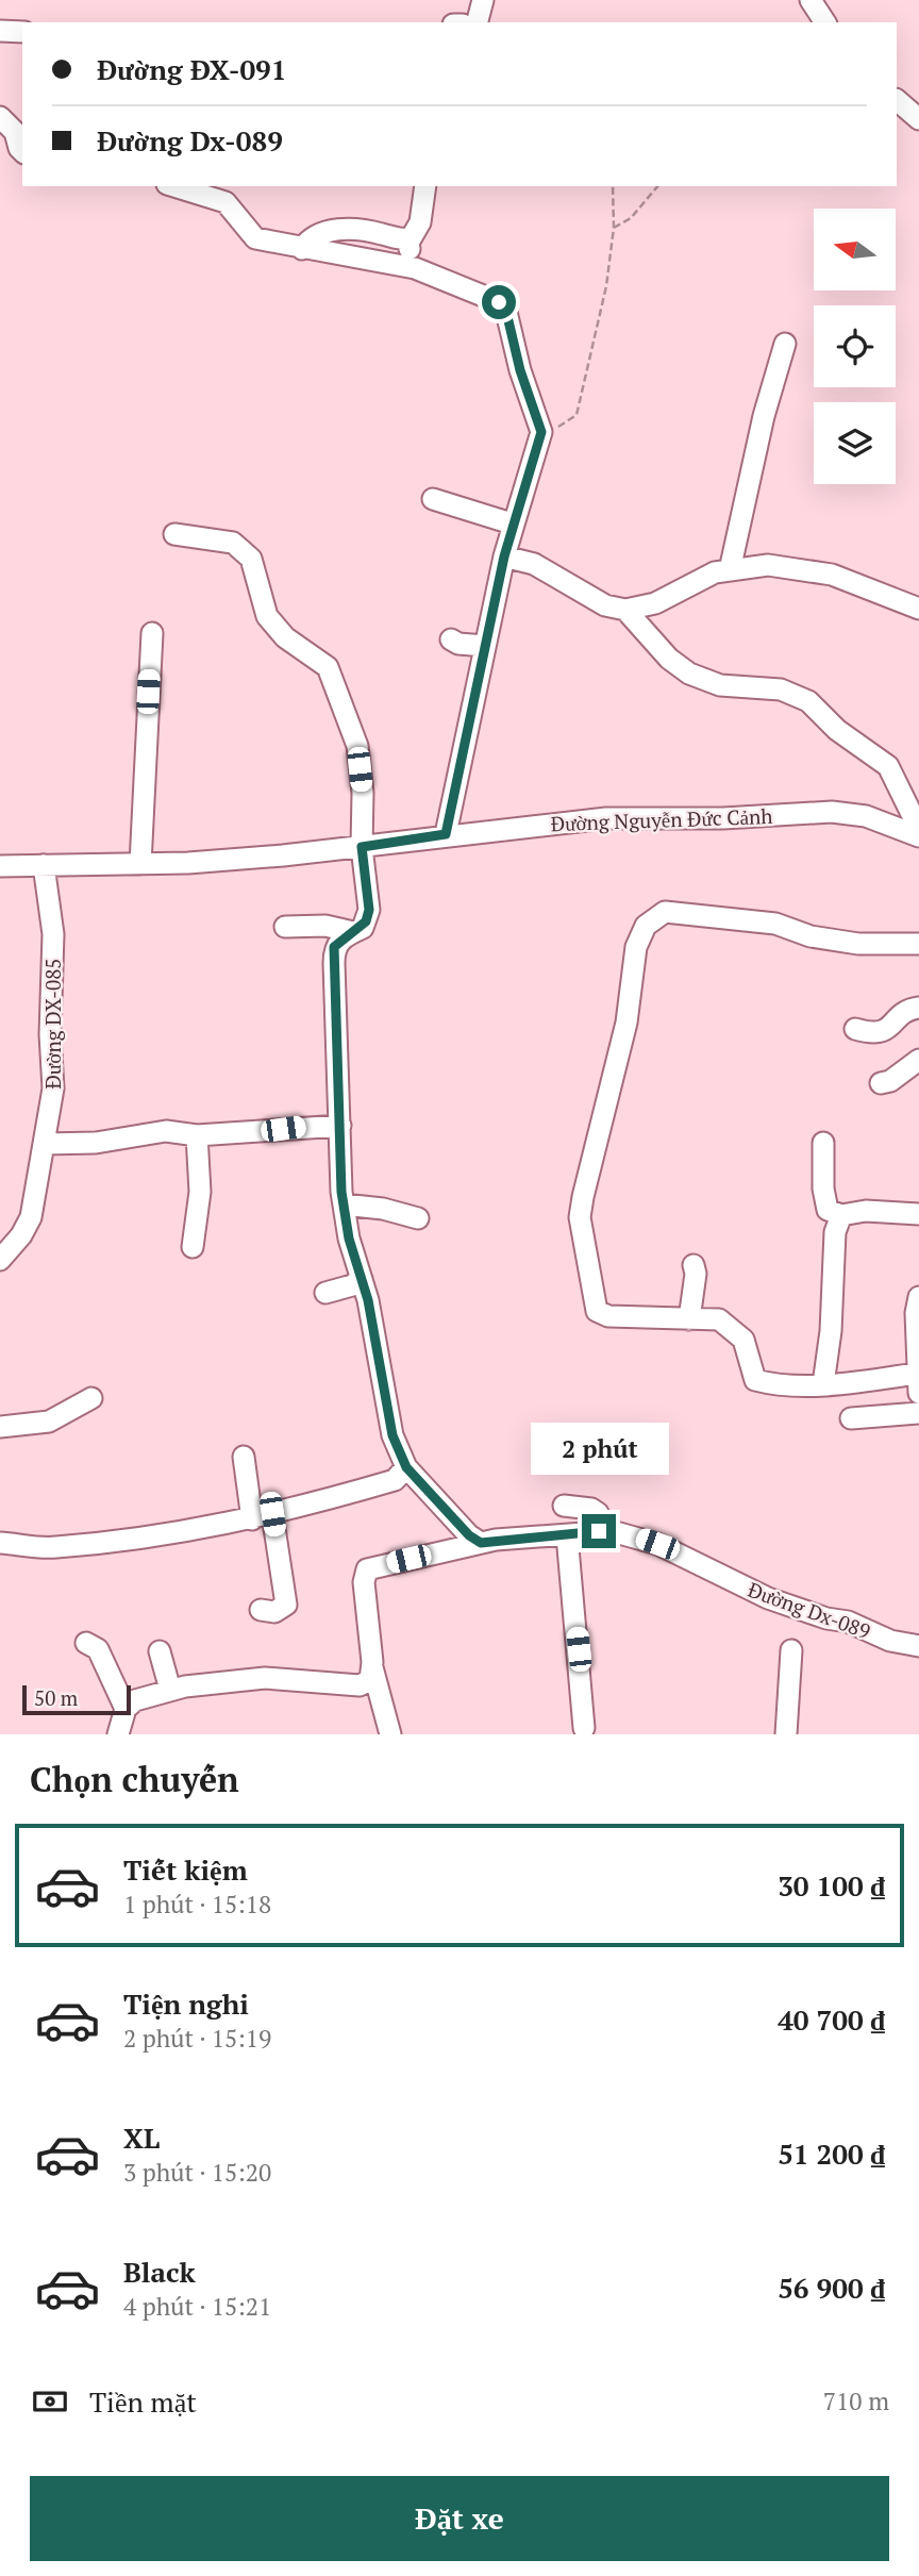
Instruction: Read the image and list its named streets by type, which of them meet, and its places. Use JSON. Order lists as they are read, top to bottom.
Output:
{
  "streets": {
    "street": ["Đường Nguyễn Đức Cảnh", "Đường DX-085", "Đường Dx-089"]
  },
  "crossings": [
    ["Đường Nguyễn Đức Cảnh", "Đường DX-085"]
  ],
  "scale_bar": "50 m",
  "north": "left",
  "page": {
    "banner": ["Đường ĐX-091", "Đường Dx-089"],
    "bubble": "2 phút",
    "scale": "50 m",
    "heading": "Chọn chuyến",
    "list": [
      {
        "name": "Tiết kiệm",
        "note": "1 phút · 15:18",
        "value": "30 100 ₫"
      },
      {
        "name": "Tiện nghi",
        "note": "2 phút · 15:19",
        "value": "40 700 ₫"
      },
      {
        "name": "XL",
        "note": "3 phút · 15:20",
        "value": "51 200 ₫"
      },
      {
        "name": "Black",
        "note": "4 phút · 15:21",
        "value": "56 900 ₫"
      }
    ],
    "pay": ["Tiền mặt", "710 m"],
    "buttons": "Đặt xe"
  }
}
